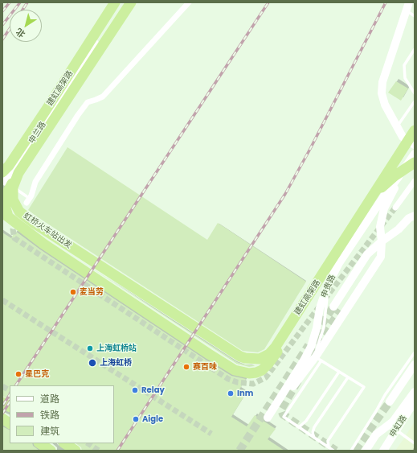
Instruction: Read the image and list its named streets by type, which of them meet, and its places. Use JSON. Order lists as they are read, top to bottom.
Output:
{
  "streets": {
    "highway": ["建虹高架路", "虹桥火车站出发"],
    "street": ["申兰路", "申贵路", "申虹路"]
  },
  "crossings": [
    ["建虹高架路", "申兰路"],
    ["建虹高架路", "虹桥火车站出发"]
  ],
  "places": [
    "麦当劳",
    "上海虹桥站",
    "上海虹桥",
    "赛百味",
    "星巴克",
    "Relay",
    "Inm",
    "Aigle"
  ],
  "legend": ["道路", "铁路", "建筑"],
  "north": "bottom left"
}
